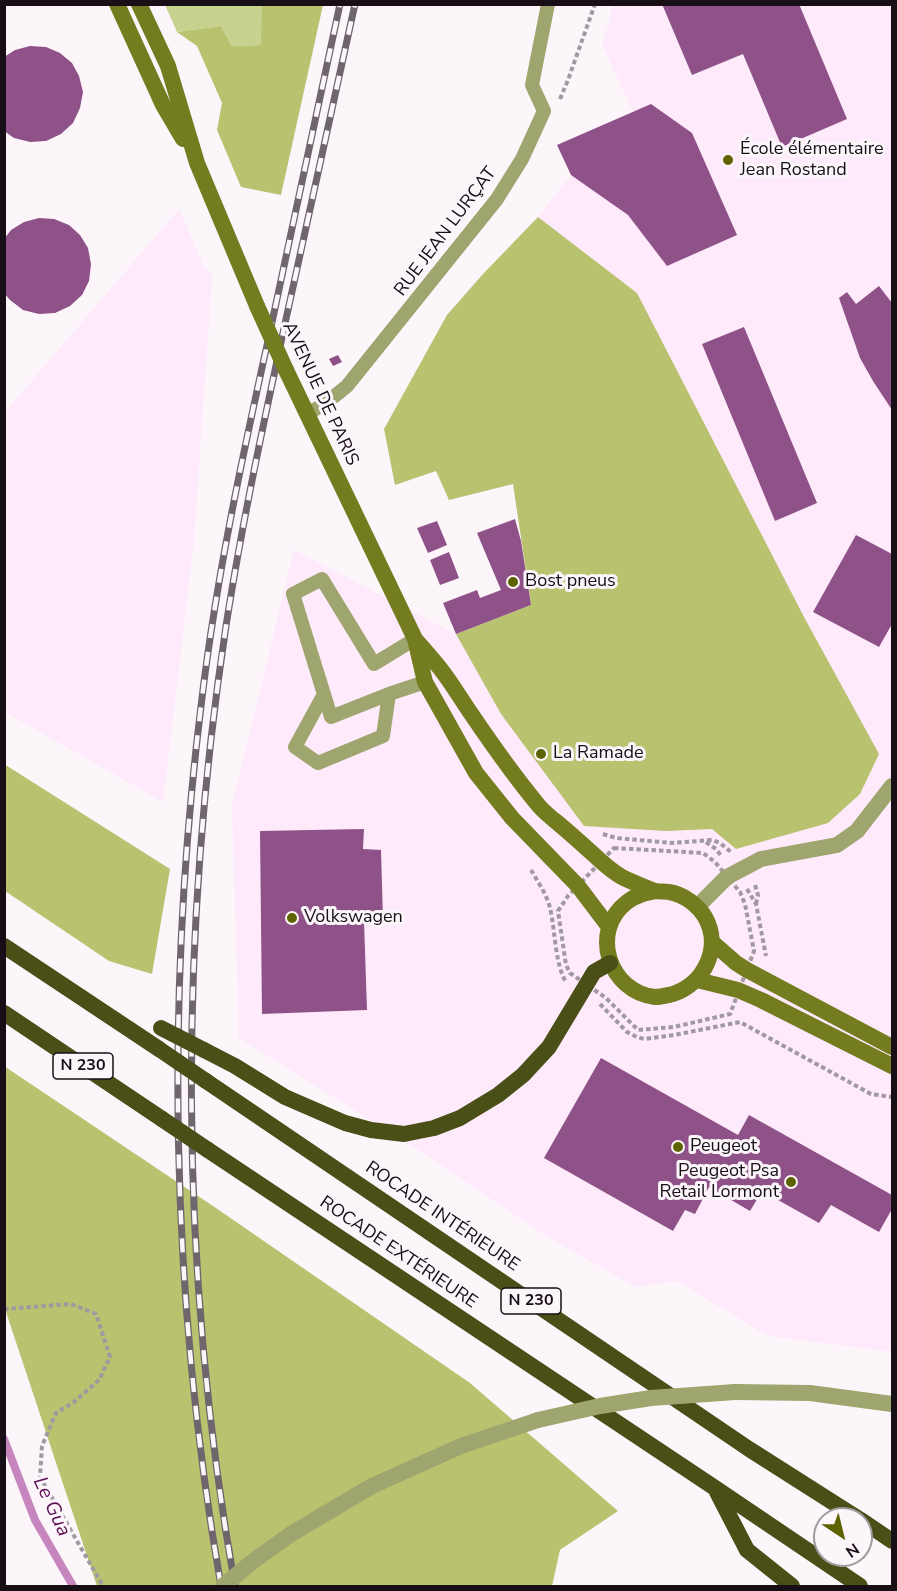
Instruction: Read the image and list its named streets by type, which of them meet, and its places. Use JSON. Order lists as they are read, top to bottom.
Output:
{
  "streets": {
    "highway": ["N 230", "ROCADE INTÉRIEURE", "ROCADE EXTÉRIEURE"],
    "main road": ["AVENUE DE PARIS"],
    "lane": ["RUE JEAN LURÇAT"]
  },
  "crossings": [
    ["RUE JEAN LURÇAT", "AVENUE DE PARIS"]
  ],
  "water": ["Le Gua"],
  "places": [
    "École élémentaire Jean Rostand",
    "Bost pneus",
    "La Ramade",
    "Volkswagen",
    "Peugeot",
    "Peugeot Psa Retail Lormont"
  ],
  "north": "bottom right"
}
